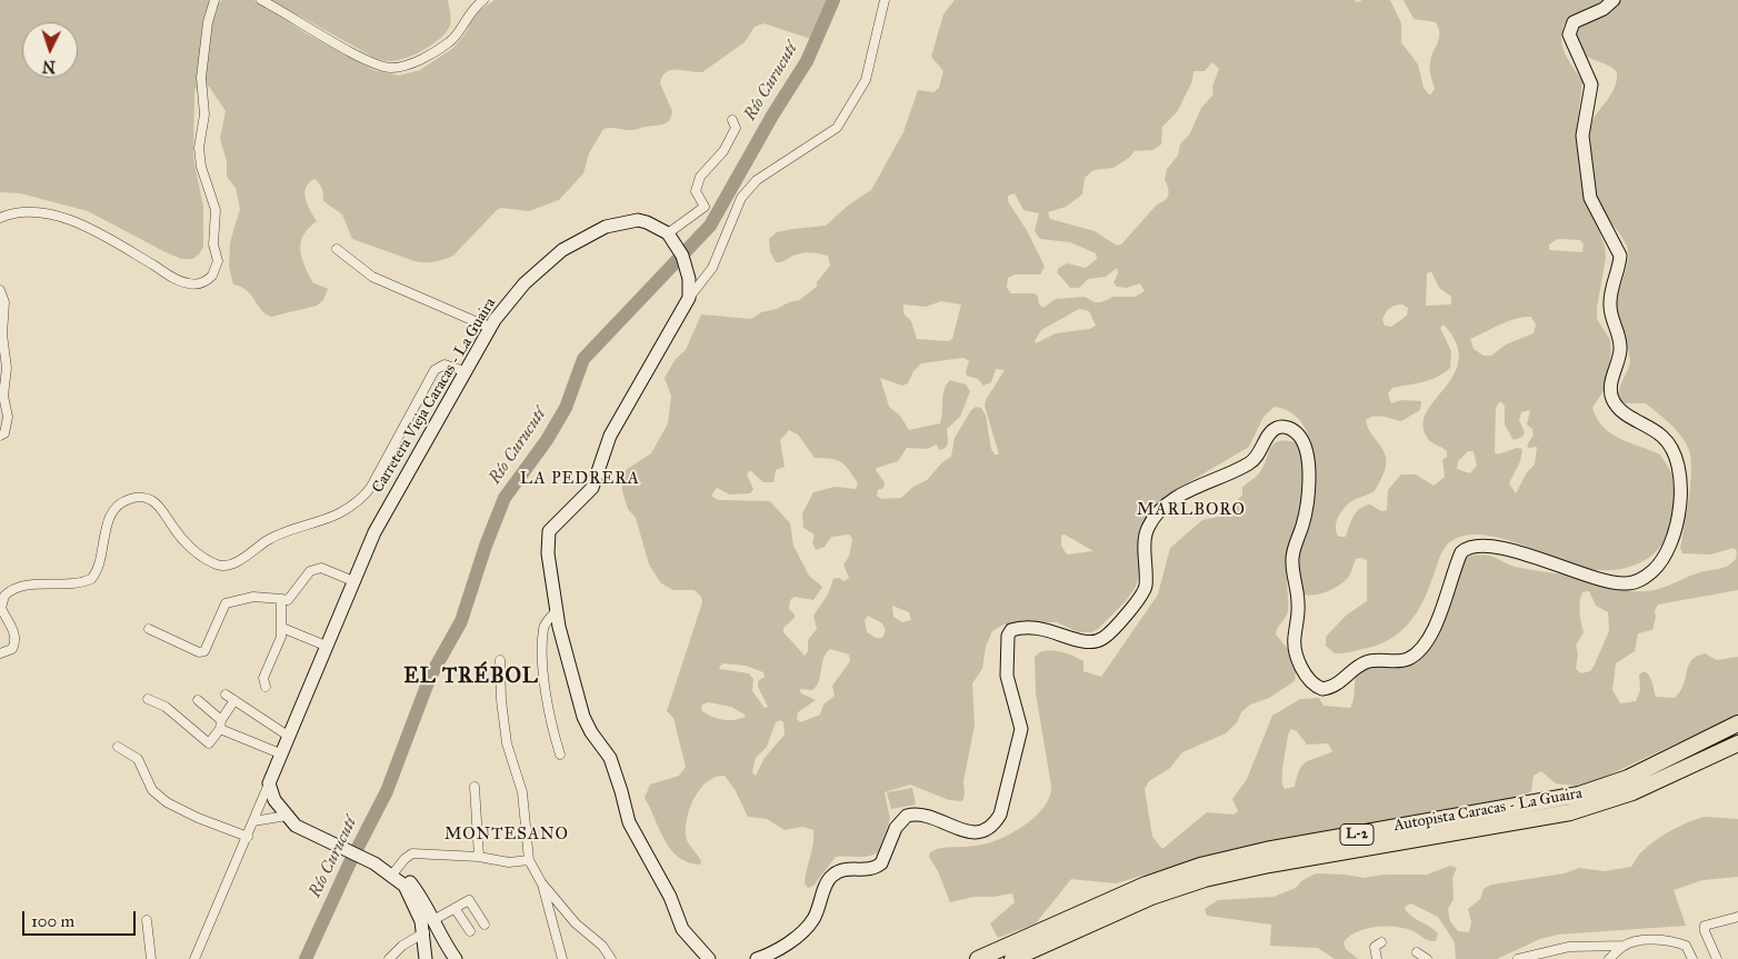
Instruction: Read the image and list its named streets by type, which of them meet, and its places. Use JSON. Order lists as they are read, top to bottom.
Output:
{
  "streets": {
    "highway": ["Autopista Caracas - La Guaira", "L-2"],
    "main road": ["Carretera Vieja Caracas - La Guaira"]
  },
  "districts": [
    "LA PEDRERA",
    "MARLBORO",
    "EL TRÉBOL",
    "MONTESANO"
  ],
  "water": ["Río Curucutí"],
  "scale_bar": "100 m",
  "north": "bottom"
}
